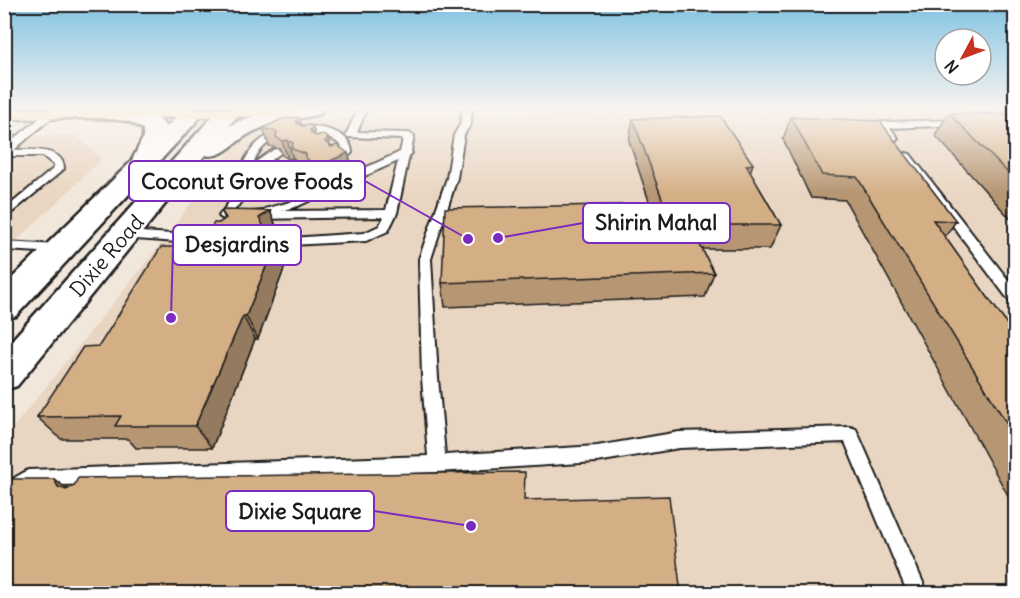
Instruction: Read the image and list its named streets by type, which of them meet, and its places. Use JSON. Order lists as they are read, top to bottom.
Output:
{
  "streets": {
    "main road": ["Dixie Road"]
  },
  "places": [
    "Shirin Mahal",
    "Coconut Grove Foods",
    "Desjardins",
    "Dixie Square"
  ],
  "north": "bottom left"
}
